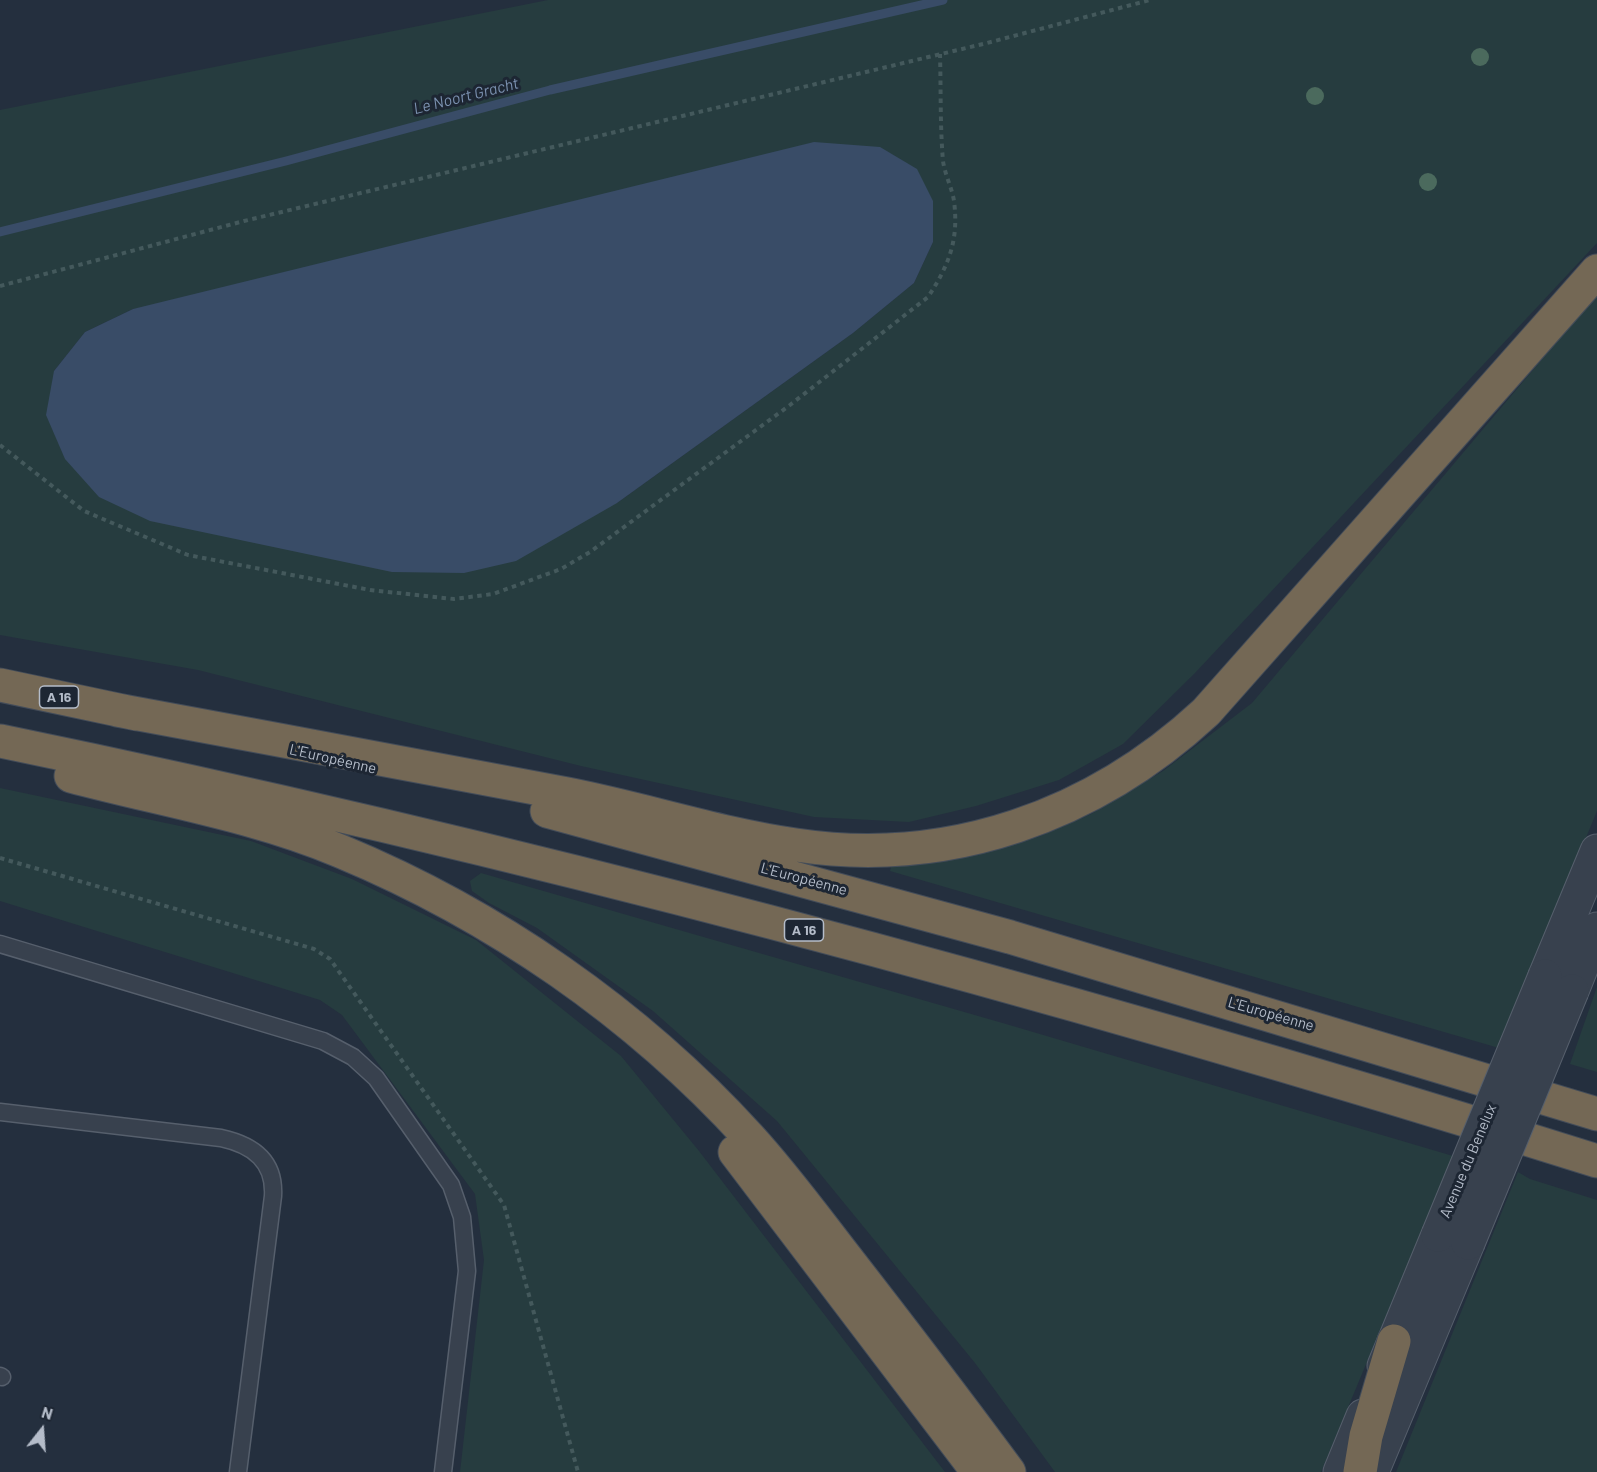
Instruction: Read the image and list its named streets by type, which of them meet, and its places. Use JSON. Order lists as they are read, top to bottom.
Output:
{
  "streets": {
    "highway": ["A 16", "L'Européenne"],
    "street": ["Avenue du Benelux"]
  },
  "water": ["Le Noort Gracht"],
  "north": "top"
}
